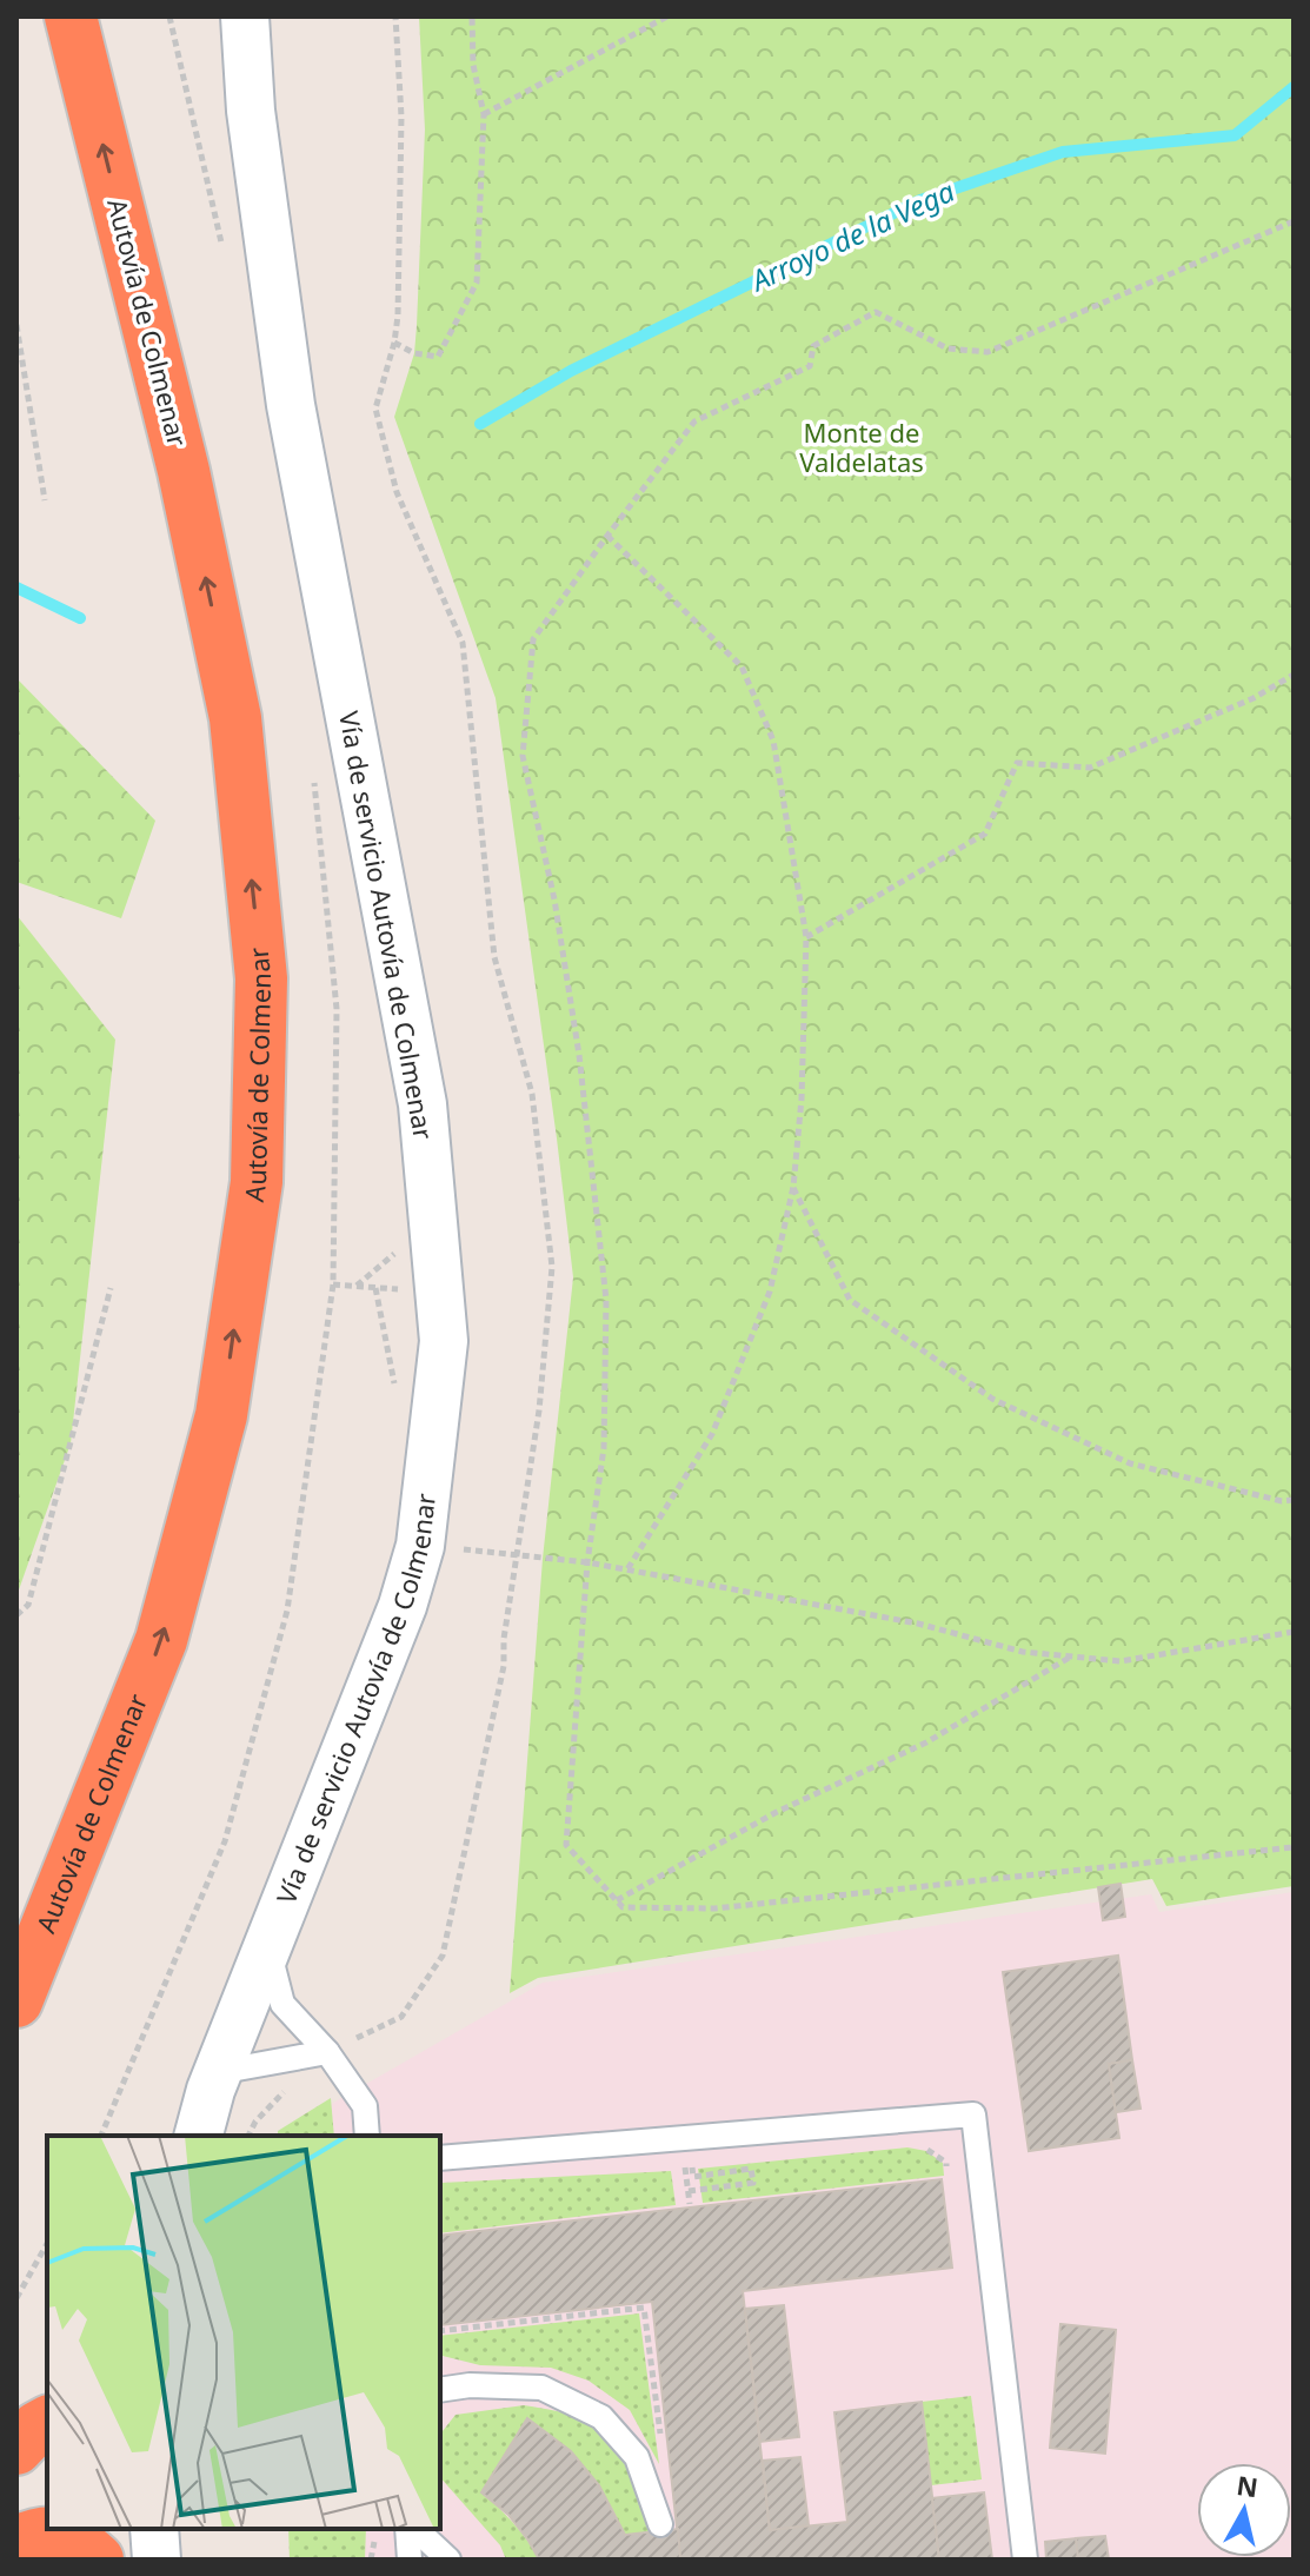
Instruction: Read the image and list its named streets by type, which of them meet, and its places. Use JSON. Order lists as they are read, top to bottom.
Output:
{
  "streets": {
    "highway": ["Autovía de Colmenar"],
    "street": ["Vía de servicio Autovía de Colmenar"]
  },
  "one_way": ["Autovía de Colmenar"],
  "water": ["Arroyo de la Vega"],
  "parks": ["Monte de Valdelatas"],
  "north": "top"
}
